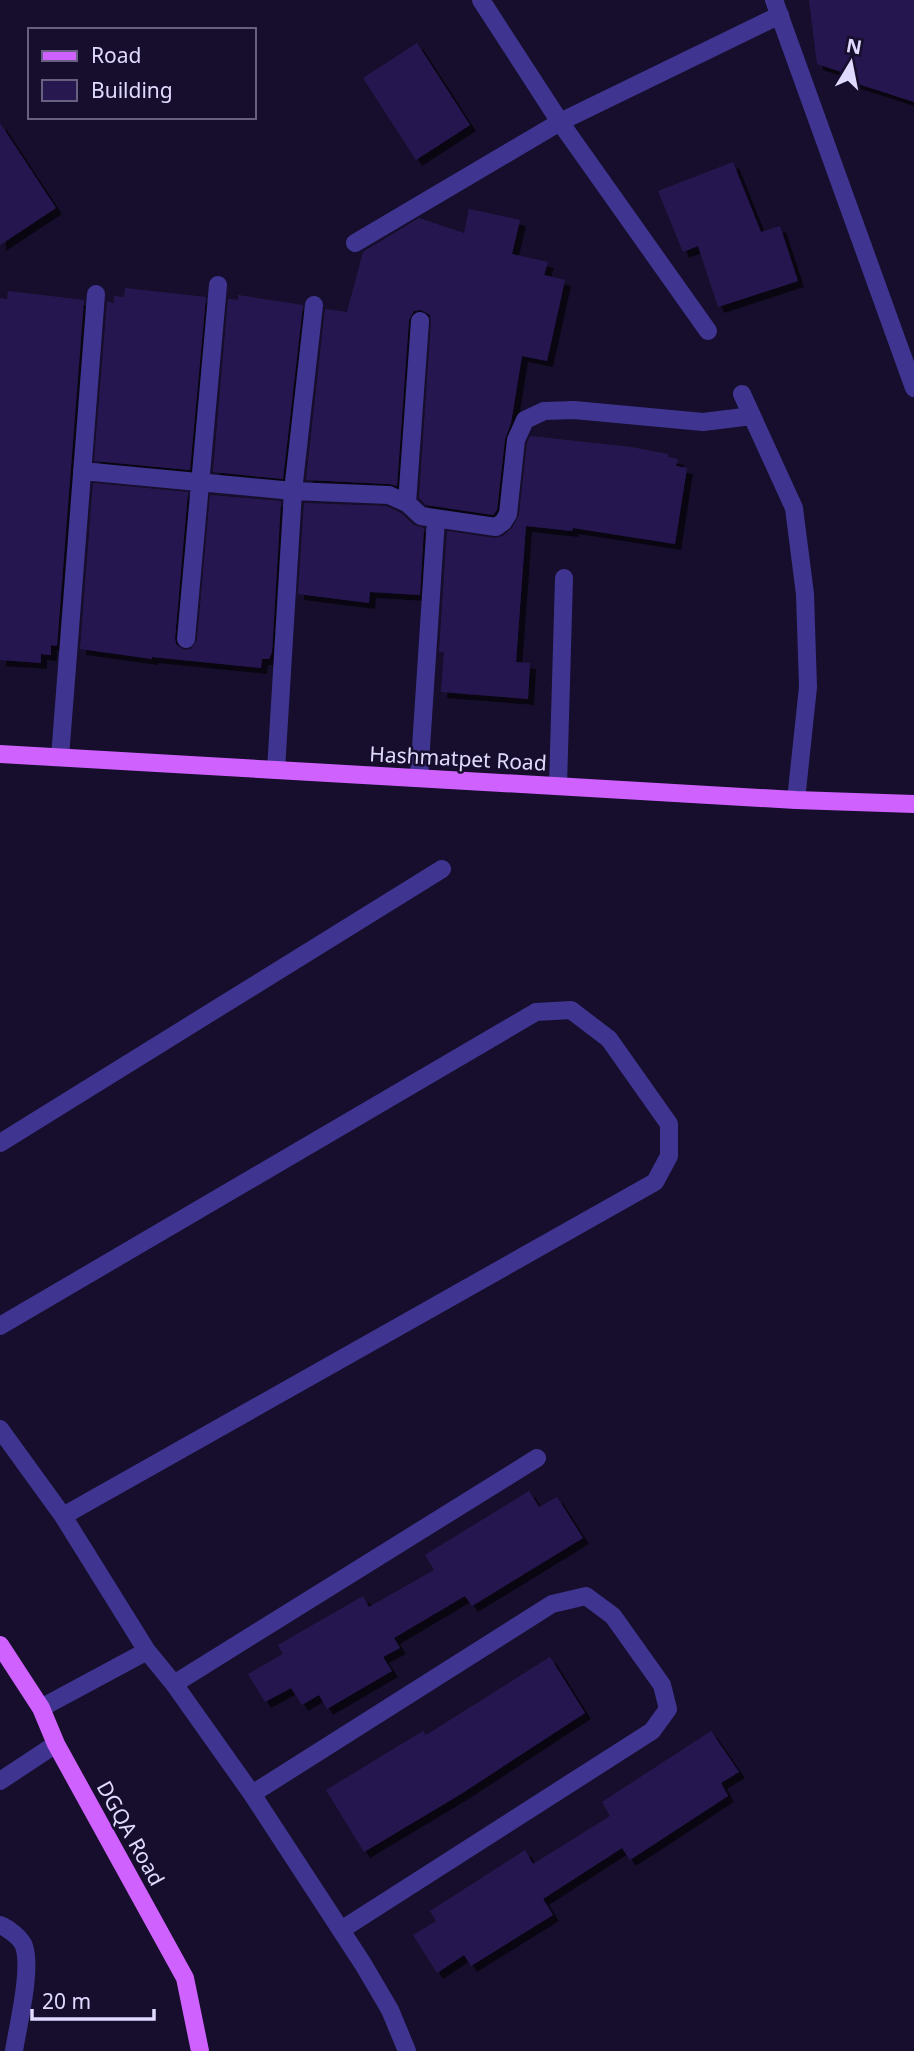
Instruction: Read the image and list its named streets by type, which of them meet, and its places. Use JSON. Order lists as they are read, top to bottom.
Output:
{
  "streets": {
    "main road": ["Hashmatpet Road", "DGQA Road"]
  },
  "legend": ["Road", "Building"],
  "scale_bar": "20 m",
  "north": "top"
}
